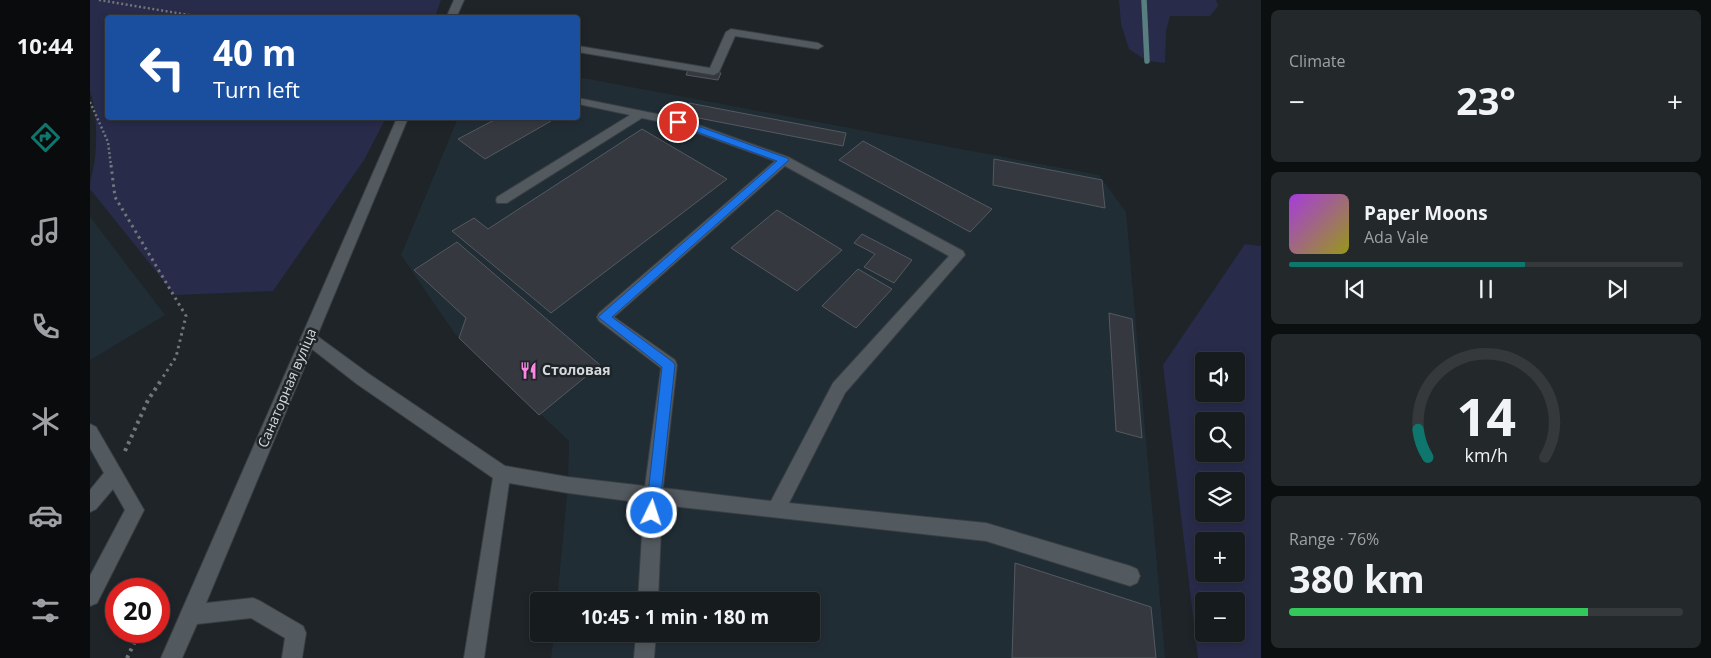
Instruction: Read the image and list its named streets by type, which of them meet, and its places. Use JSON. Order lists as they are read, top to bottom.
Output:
{
  "streets": {
    "street": ["Санаторная вуліца"]
  },
  "places": {
    "restaurant": ["Столовая"]
  },
  "page": {
    "tabs": "10:44",
    "tile": [
      "Climate",
      ["Range · 76%", "380 km"]
    ],
    "turn": ["40 m", "Turn left"],
    "heat": ["−", "23°", "+"],
    "song": ["Paper Moons", "Ada Vale"],
    "map_buttons": ["+", "−"],
    "limit": "20",
    "trip": "10:45 · 1 min · 180 m",
    "gauge": ["14", "km/h"]
  }
}
